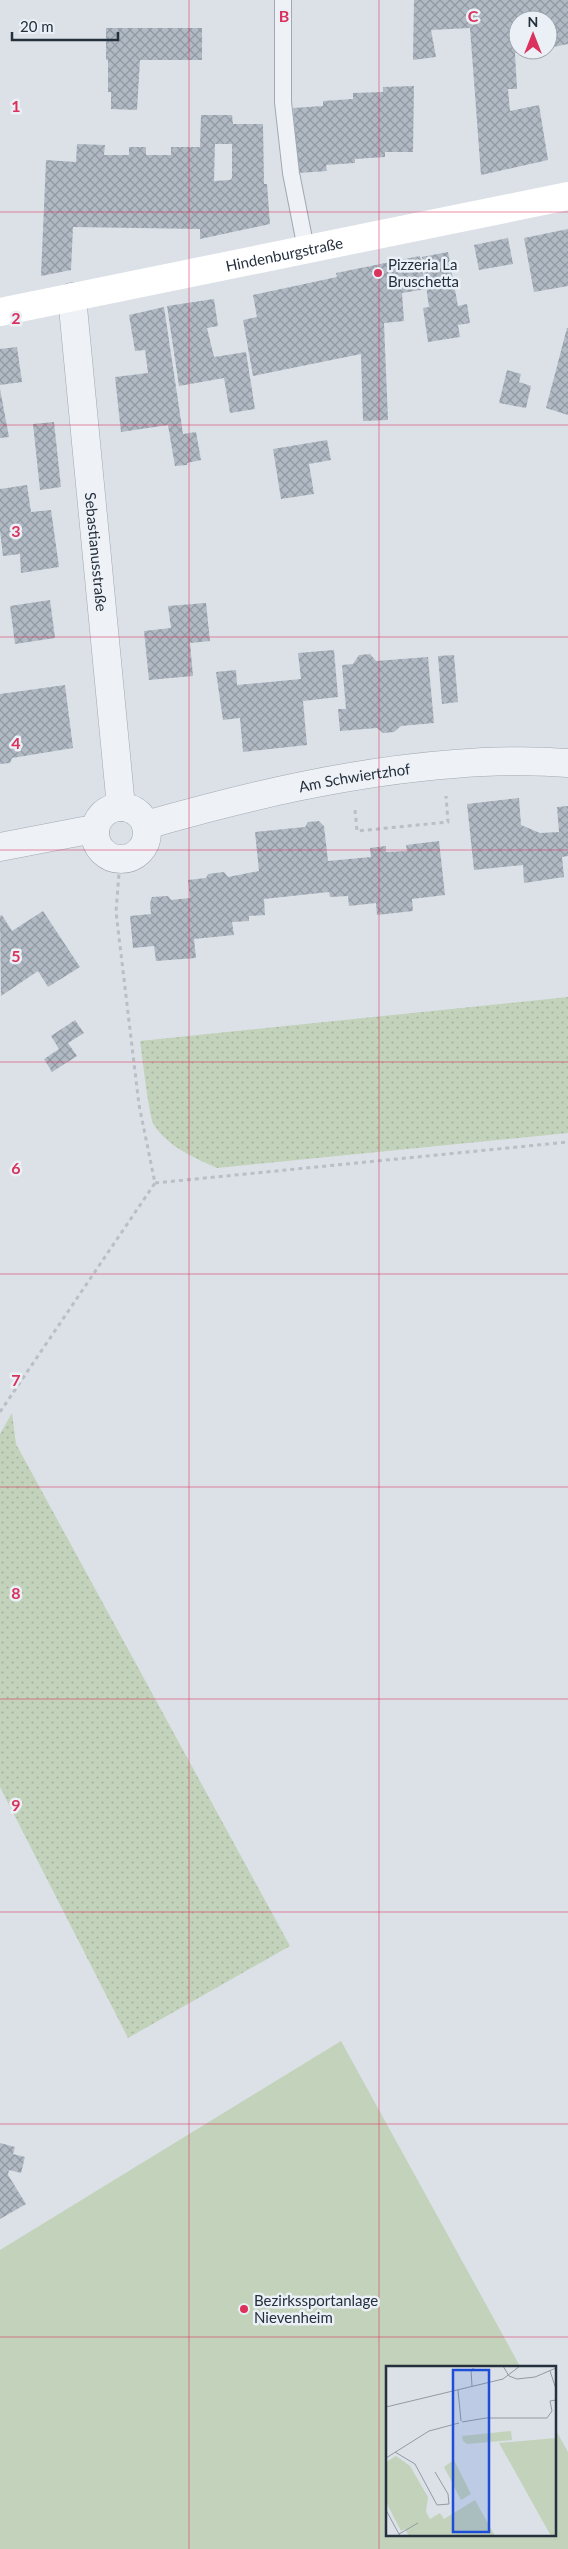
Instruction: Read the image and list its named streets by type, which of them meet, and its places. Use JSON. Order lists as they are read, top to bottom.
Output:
{
  "streets": {
    "main road": ["Hindenburgstraße"],
    "street": ["Sebastianusstraße", "Am Schwiertzhof"]
  },
  "crossings": [
    ["Hindenburgstraße", "Sebastianusstraße"],
    ["Sebastianusstraße", "Am Schwiertzhof"]
  ],
  "places": ["Pizzeria La Bruschetta", "Bezirkssportanlage Nievenheim"],
  "scale_bar": "20 m",
  "north": "top",
  "grid": {
    "columns": ["B", "C"],
    "rows": [
      "1",
      "2",
      "3",
      "4",
      "5",
      "6",
      "7",
      "8",
      "9"
    ]
  }
}
